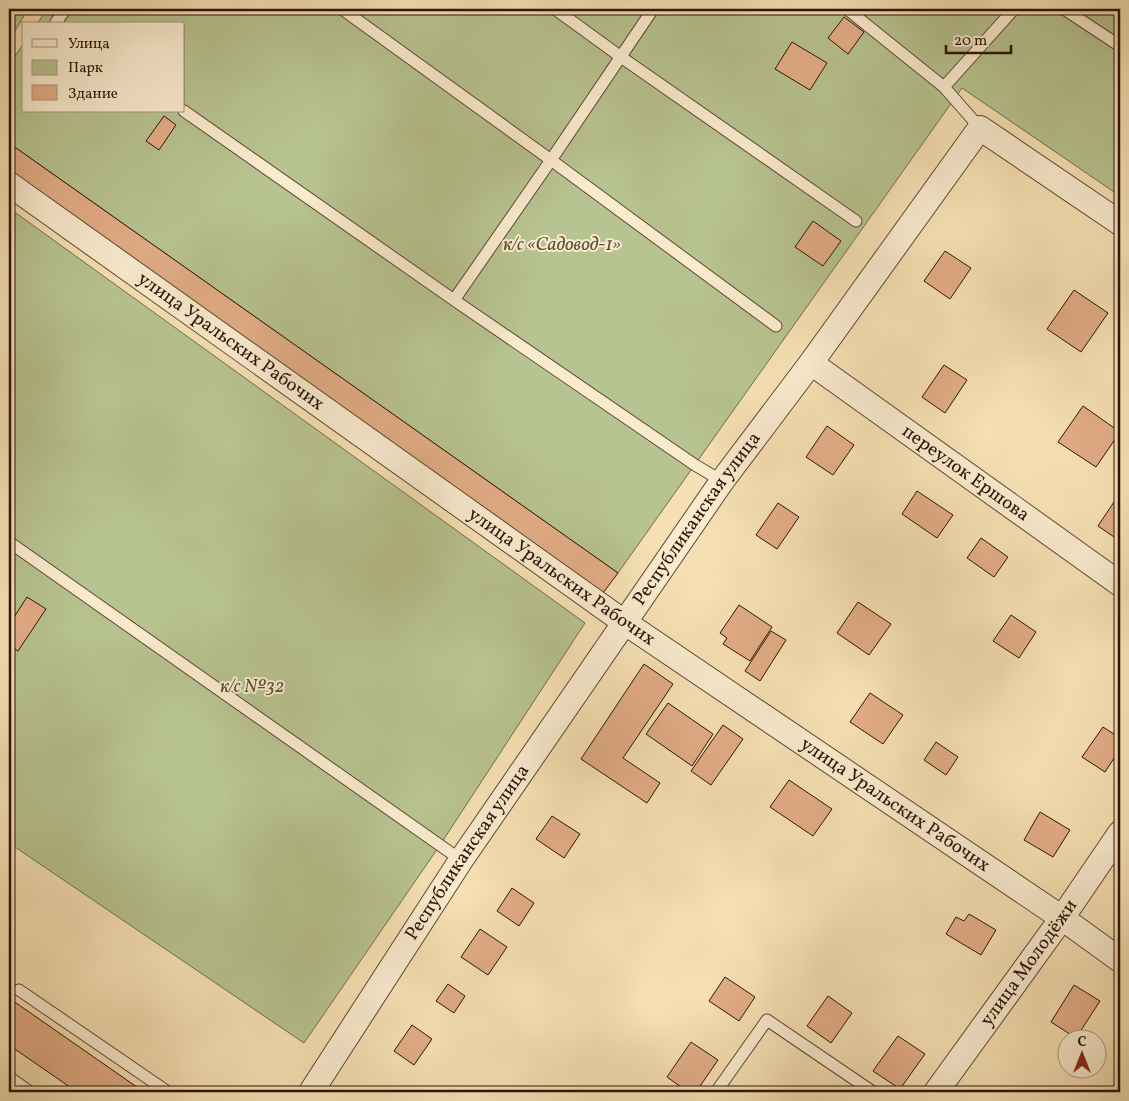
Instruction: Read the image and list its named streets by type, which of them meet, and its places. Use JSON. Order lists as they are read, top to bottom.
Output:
{
  "streets": {
    "street": [
      "улица Уральских Рабочих",
      "переулок Ершова",
      "Республиканская улица",
      "улица Молодёжи"
    ]
  },
  "crossings": [
    ["улица Уральских Рабочих", "Республиканская улица"],
    ["улица Уральских Рабочих", "улица Молодёжи"],
    ["переулок Ершова", "Республиканская улица"]
  ],
  "parks": ["к/с «Садовод-1»", "к/с №32"],
  "legend": ["Улица", "Парк", "Здание"],
  "scale_bar": "20 m",
  "north": "top"
}
